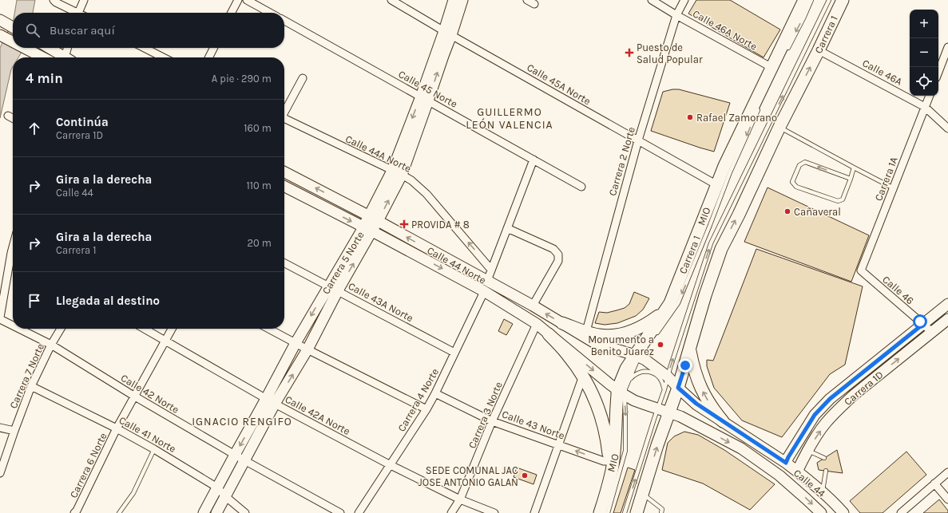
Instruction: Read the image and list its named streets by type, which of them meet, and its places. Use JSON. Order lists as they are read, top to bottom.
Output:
{
  "streets": {
    "main road": ["Carrera 1"],
    "street": [
      "Calle 46A Norte",
      "Calle 46A",
      "Calle 45A Norte",
      "Calle 45 Norte",
      "Calle 44A Norte",
      "Carrera 2 Norte",
      "Carrera 1A",
      "Carrera 5 Norte",
      "Calle 44 Norte",
      "Calle 46",
      "Calle 43A Norte",
      "Carrera 7 Norte",
      "Carrera 1D",
      "Calle 42 Norte",
      "Carrera 4 Norte",
      "Calle 42A Norte",
      "Carrera 3 Norte",
      "Calle 43 Norte",
      "Calle 41 Norte",
      "Carrera 6 Norte",
      "Calle 44"
    ],
    "lane": ["MIO"]
  },
  "crossings": [
    ["Calle 46A Norte", "Carrera 1"],
    ["Calle 46A Norte", "Carrera 2 Norte"],
    ["Carrera 1", "Calle 46A"],
    ["Carrera 1", "Calle 45A Norte"],
    ["Carrera 1", "MIO"],
    ["Carrera 1", "Calle 44 Norte"],
    ["Carrera 1", "Calle 44"],
    ["Calle 46A", "Carrera 1A"],
    ["Calle 45A Norte", "Carrera 2 Norte"],
    ["Calle 45A Norte", "Carrera 5 Norte"],
    ["Calle 45 Norte", "Carrera 5 Norte"],
    ["Calle 45 Norte", "Carrera 4 Norte"],
    ["Calle 44A Norte", "Carrera 5 Norte"],
    ["Calle 44A Norte", "Carrera 4 Norte"],
    ["Carrera 1A", "Calle 46"],
    ["MIO", "Calle 44 Norte"],
    ["MIO", "Calle 44"],
    ["Carrera 5 Norte", "Calle 44 Norte"],
    ["Carrera 5 Norte", "Calle 43A Norte"],
    ["Carrera 5 Norte", "Calle 42 Norte"],
    ["Carrera 5 Norte", "Calle 42A Norte"],
    ["Carrera 5 Norte", "Calle 41 Norte"],
    ["Calle 44 Norte", "Carrera 4 Norte"],
    ["Calle 44 Norte", "Carrera 3 Norte"],
    ["Calle 44 Norte", "Calle 44"],
    ["Calle 46", "Carrera 1D"],
    ["Calle 43A Norte", "Carrera 4 Norte"],
    ["Carrera 7 Norte", "Calle 42 Norte"],
    ["Carrera 7 Norte", "Calle 41 Norte"],
    ["Carrera 1D", "Calle 44"],
    ["Calle 42 Norte", "Carrera 6 Norte"],
    ["Carrera 4 Norte", "Calle 42A Norte"],
    ["Carrera 4 Norte", "Calle 43 Norte"],
    ["Calle 42A Norte", "Carrera 3 Norte"],
    ["Calle 42A Norte", "Carrera 6 Norte"],
    ["Carrera 3 Norte", "Calle 43 Norte"],
    ["Calle 41 Norte", "Carrera 6 Norte"]
  ],
  "one_way": ["Calle 44A Norte"],
  "districts": ["GUILLERMO LEÓN VALENCIA", "IGNACIO RENGIFO"],
  "places": {
    "health": ["Puesto de Salud Popular", "PROVIDA # 8"],
    "other": [
      "Rafael Zamorano",
      "Cañaveral",
      "Monumento a Benito Juarez",
      "SEDE COMUNAL JAC JOSE ANTONIO GALAN"
    ]
  },
  "page": {
    "map_buttons": ["+", "−"],
    "search": "Buscar aquí",
    "heading": ["4 min", "A pie · 290 m"],
    "list": [
      ["Continúa", "Carrera 1D", "160 m"],
      ["Gira a la derecha", "Calle 44", "110 m"],
      ["Gira a la derecha", "Carrera 1", "20 m"],
      "Llegada al destino"
    ]
  }
}
